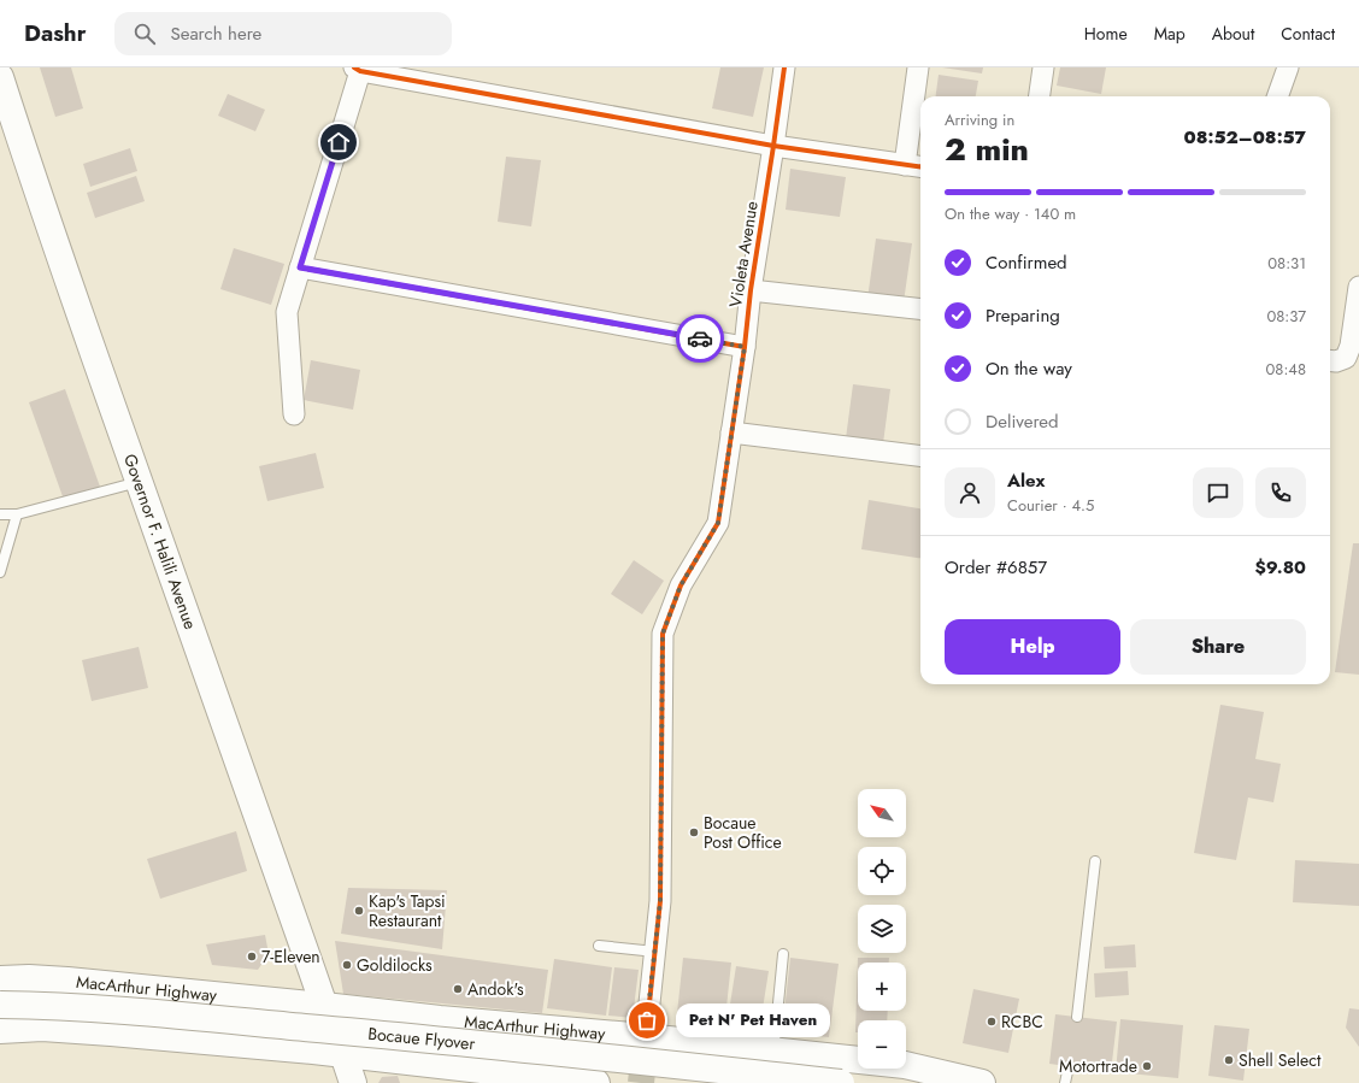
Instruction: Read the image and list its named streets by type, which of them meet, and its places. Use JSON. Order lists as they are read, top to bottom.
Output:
{
  "streets": {
    "main road": ["Governor F. Halili Avenue", "MacArthur Highway", "Bocaue Flyover"],
    "street": ["Violeta Avenue"]
  },
  "crossings": [
    ["Violeta Avenue", "MacArthur Highway"],
    ["Governor F. Halili Avenue", "MacArthur Highway"]
  ],
  "places": [
    "Bocaue Post Office",
    "Kap's Tapsi Restaurant",
    "7-Eleven",
    "Goldilocks",
    "Andok's",
    "Pet N' Pet Haven",
    "RCBC",
    "Shell Select",
    "Motortrade"
  ],
  "north": "top left",
  "page": {
    "header": "Dashr",
    "search": "Search here",
    "nav": [
      "Home",
      "Map",
      "About",
      "Contact"
    ],
    "heading": ["2 min", "Arriving in", "08:52–08:57"],
    "panel": [
      "Alex",
      "Courier · 4.5",
      "Order #6857",
      "$9.80"
    ],
    "bar": "On the way · 140 m",
    "list": [
      ["Confirmed", "08:31"],
      ["Preparing", "08:37"],
      ["On the way", "08:48"],
      "Delivered"
    ],
    "buttons": ["Help", "Share"],
    "map_buttons": ["+", "−"],
    "bubble": "Pet N' Pet Haven"
  }
}
